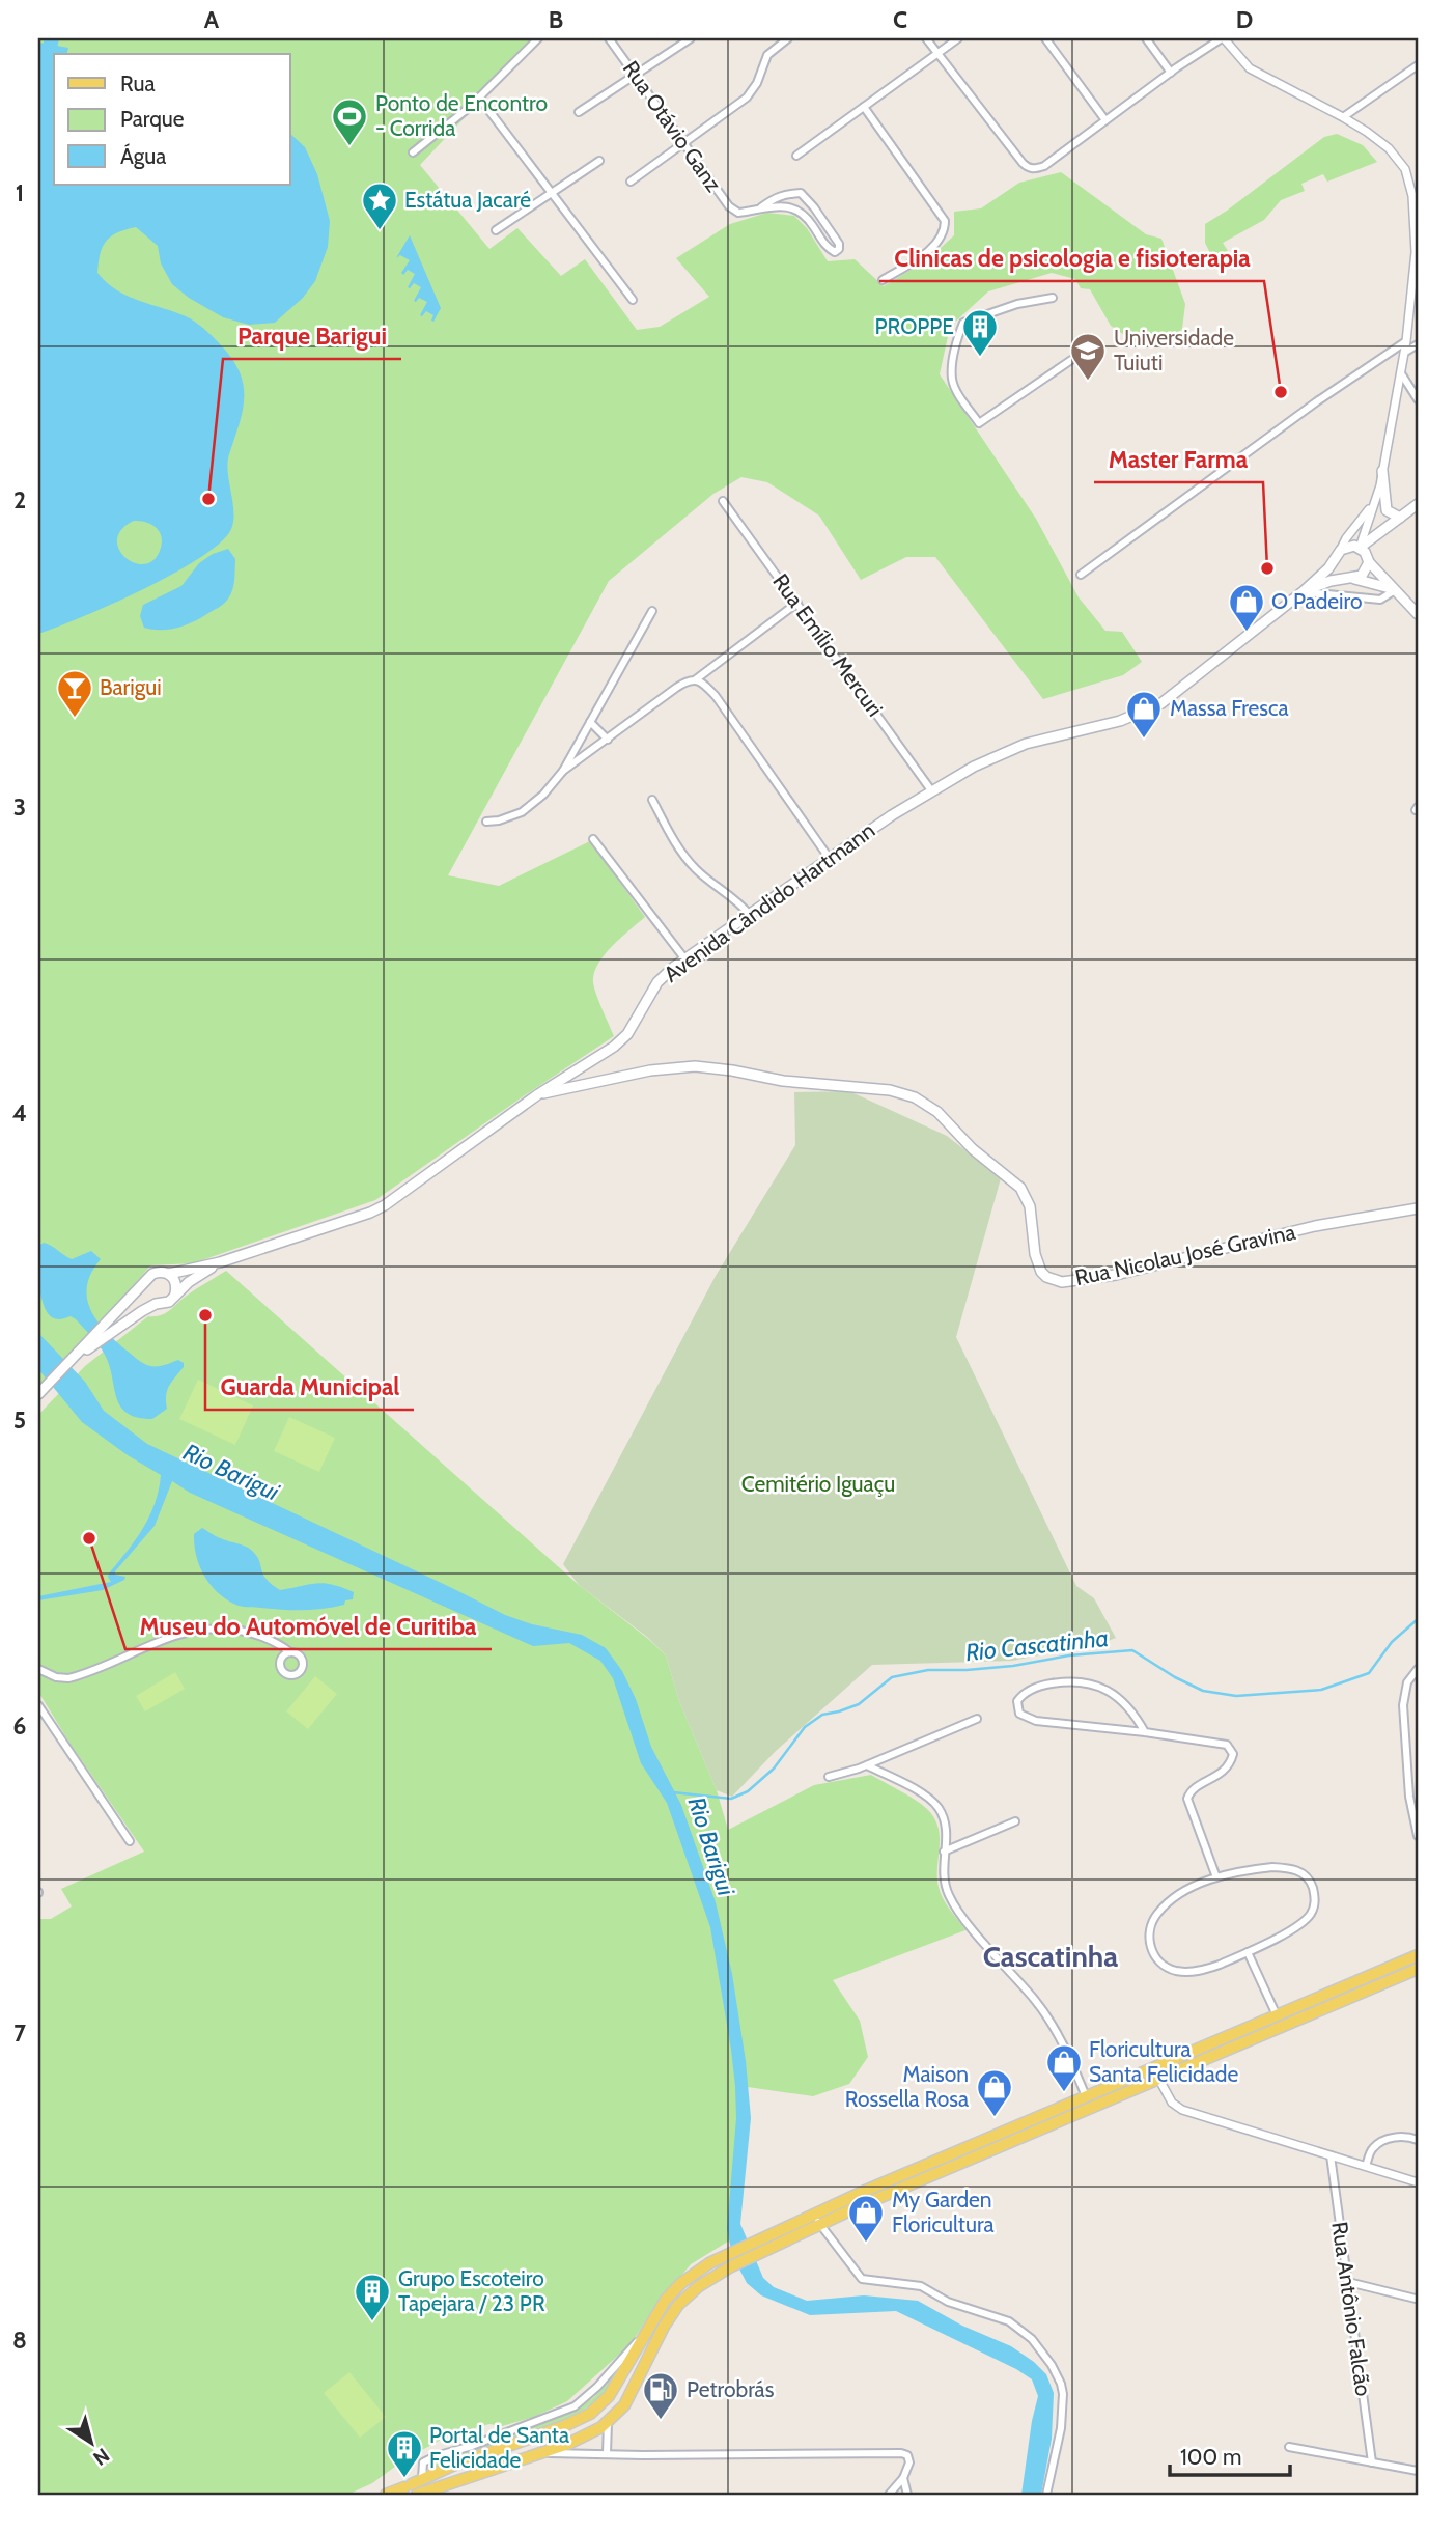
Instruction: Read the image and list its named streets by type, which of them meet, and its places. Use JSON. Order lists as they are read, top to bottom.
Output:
{
  "streets": {
    "main road": ["Avenida Cândido Hartmann", "Rua Nicolau José Gravina"],
    "street": ["Rua Otávio Ganz", "Rua Emílio Mercuri", "Rua Antônio Falcão"]
  },
  "crossings": [
    ["Rua Emílio Mercuri", "Avenida Cândido Hartmann"],
    ["Avenida Cândido Hartmann", "Rua Nicolau José Gravina"]
  ],
  "districts": ["Cascatinha"],
  "water": ["Rio Barigui", "Rio Cascatinha"],
  "parks": ["Cemitério Iguaçu"],
  "places": {
    "sports": ["Ponto de Encontro - Corrida"],
    "place": ["Estátua Jacaré"],
    "building": ["PROPPE", "Grupo Escoteiro Tapejara / 23 PR", "Portal de Santa Felicidade"],
    "school or university": ["Universidade Tuiuti"],
    "other": [
      "Clinicas de psicologia e fisioterapia",
      "Parque Barigui",
      "Master Farma",
      "Guarda Municipal",
      "Museu do Automóvel de Curitiba"
    ],
    "shop": [
      "O Padeiro",
      "Massa Fresca",
      "Floricultura Santa Felicidade",
      "Maison Rossella Rosa",
      "My Garden Floricultura"
    ],
    "bar": ["Barigui"],
    "fuel station": ["Petrobrás"]
  },
  "legend": ["Rua", "Parque", "Água"],
  "scale_bar": "100 m",
  "north": "bottom right",
  "grid": {
    "columns": [
      "A",
      "B",
      "C",
      "D"
    ],
    "rows": [
      "1",
      "2",
      "3",
      "4",
      "5",
      "6",
      "7",
      "8"
    ]
  }
}
